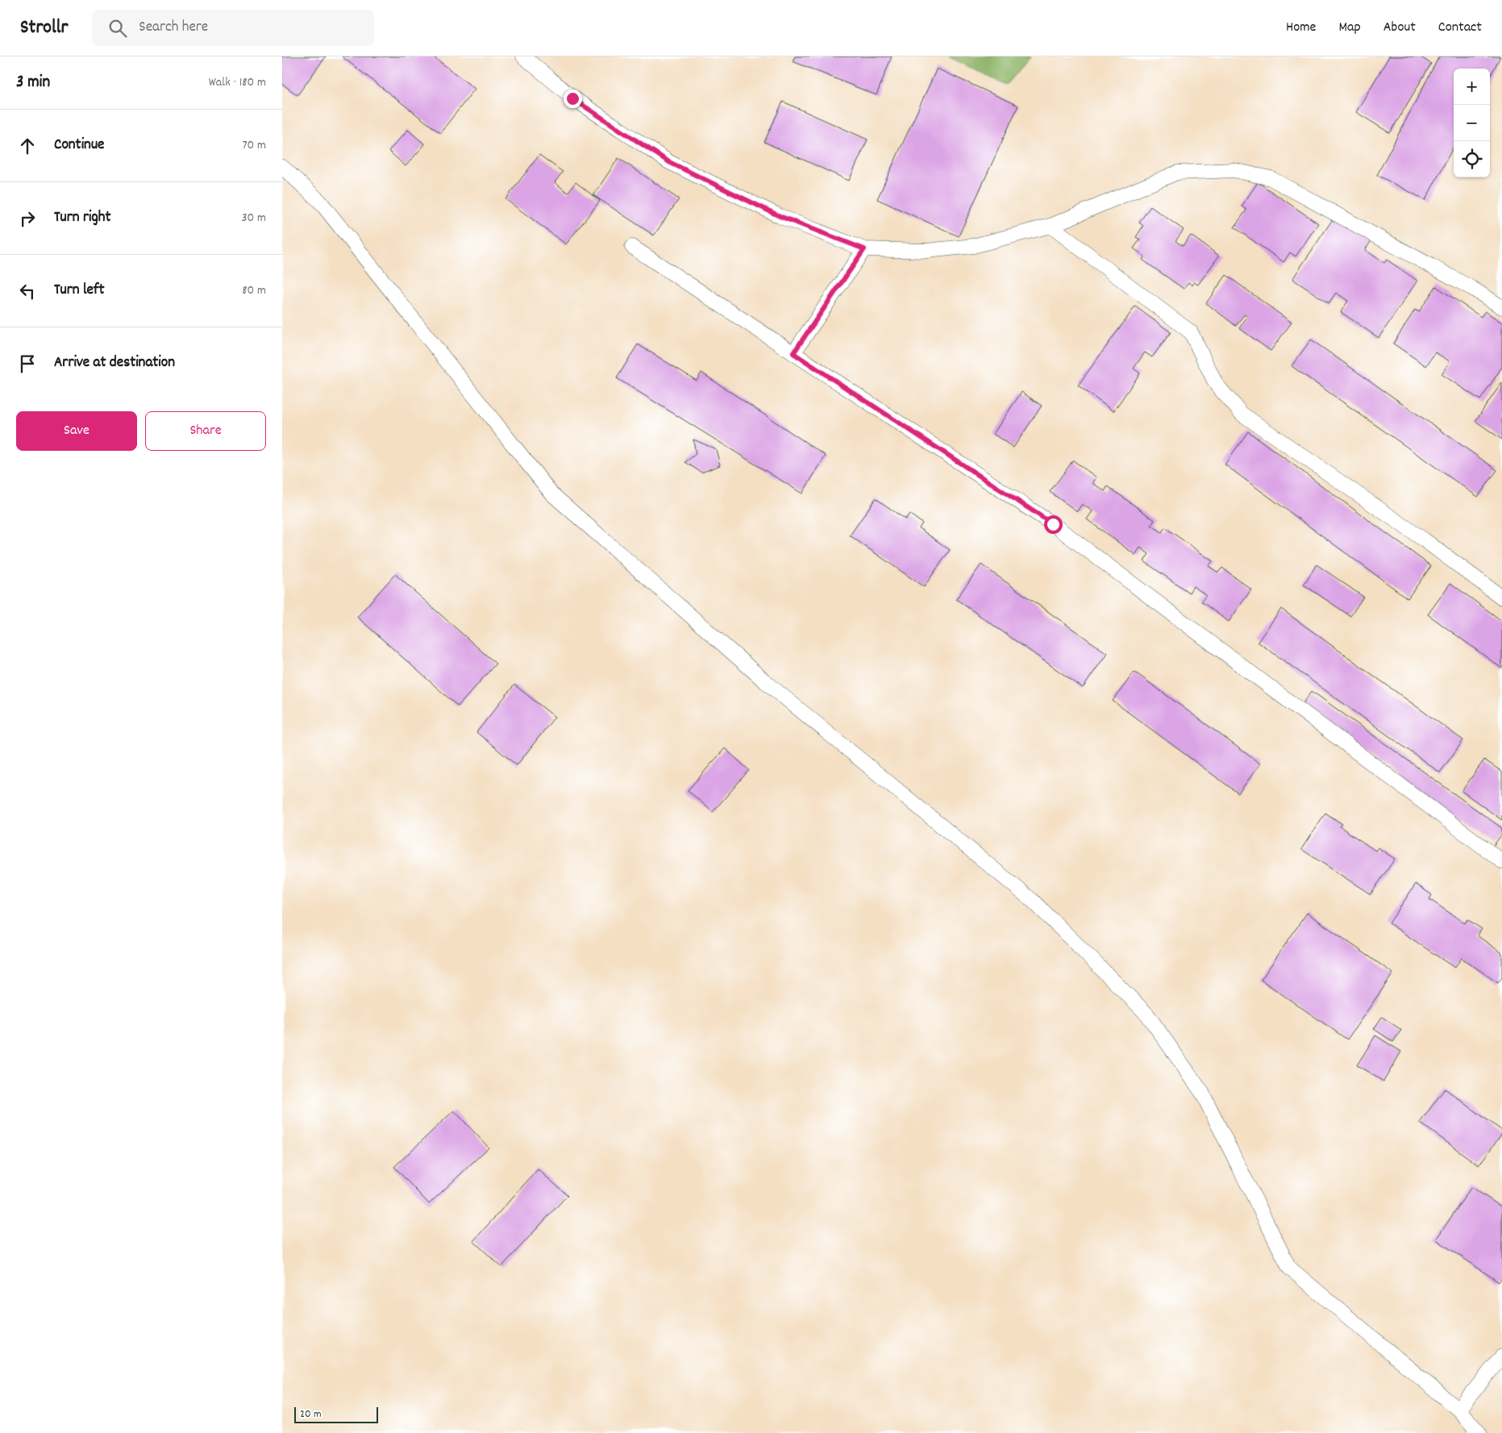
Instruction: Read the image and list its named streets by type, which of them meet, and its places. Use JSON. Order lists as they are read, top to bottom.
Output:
{
  "scale_bar": "20 m",
  "page": {
    "header": "Strollr",
    "search": "Search here",
    "nav": [
      "Home",
      "Map",
      "About",
      "Contact"
    ],
    "heading": ["3 min", "Walk · 180 m"],
    "map_buttons": ["+", "−"],
    "list": [
      ["Continue", "70 m"],
      ["Turn right", "30 m"],
      ["Turn left", "80 m"],
      "Arrive at destination"
    ],
    "buttons": ["Save", "Share"],
    "scale": "20 m"
  }
}
